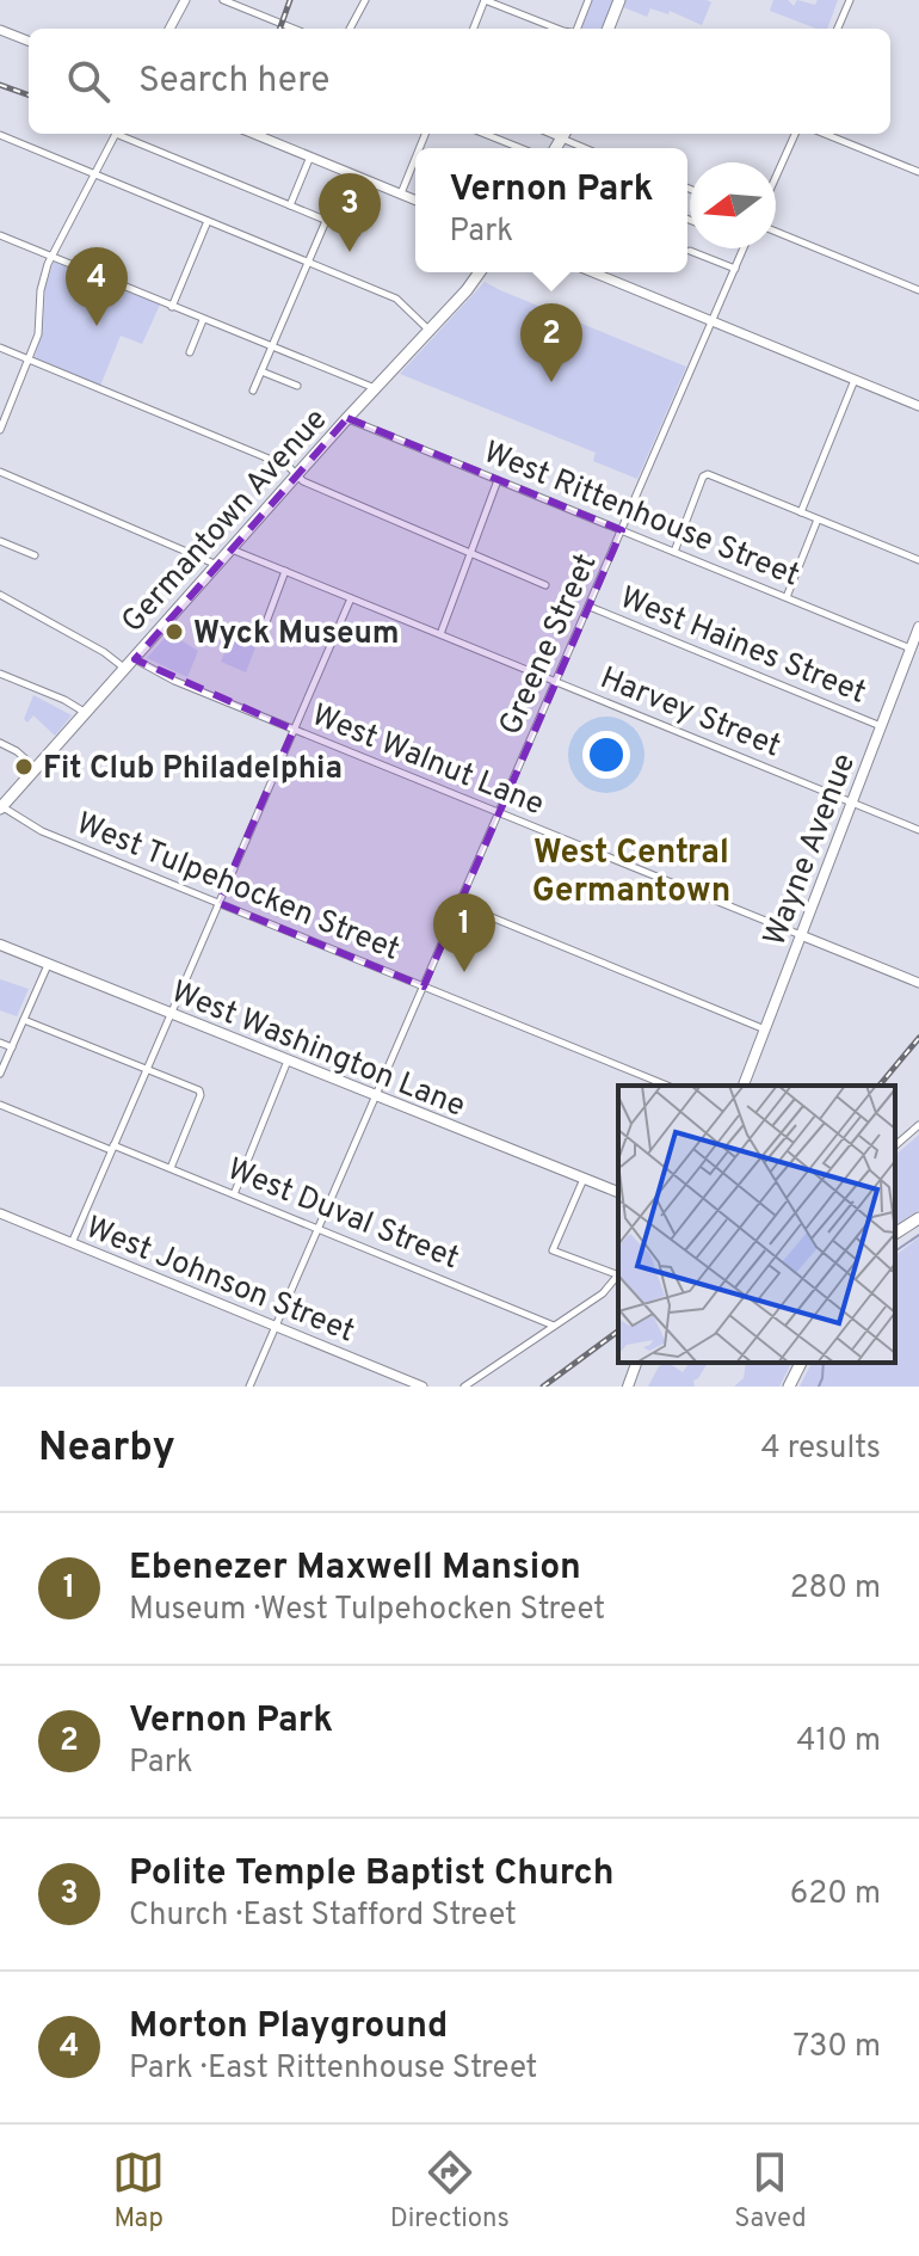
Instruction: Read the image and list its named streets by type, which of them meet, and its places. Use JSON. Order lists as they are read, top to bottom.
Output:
{
  "streets": {
    "main road": ["Germantown Avenue", "Wayne Avenue", "West Washington Lane"],
    "street": [
      "West Rittenhouse Street",
      "Greene Street",
      "West Haines Street",
      "Harvey Street",
      "West Walnut Lane",
      "West Tulpehocken Street",
      "West Duval Street",
      "West Johnson Street"
    ]
  },
  "crossings": [
    ["West Rittenhouse Street", "Germantown Avenue"],
    ["West Rittenhouse Street", "Greene Street"],
    ["West Rittenhouse Street", "Wayne Avenue"],
    ["Germantown Avenue", "Harvey Street"],
    ["Germantown Avenue", "West Walnut Lane"],
    ["Germantown Avenue", "West Tulpehocken Street"],
    ["Greene Street", "West Haines Street"],
    ["Greene Street", "Harvey Street"],
    ["Greene Street", "West Walnut Lane"],
    ["Greene Street", "West Tulpehocken Street"],
    ["Greene Street", "West Washington Lane"],
    ["Greene Street", "West Duval Street"],
    ["Greene Street", "West Johnson Street"],
    ["West Haines Street", "Wayne Avenue"],
    ["Harvey Street", "Wayne Avenue"],
    ["West Walnut Lane", "Wayne Avenue"]
  ],
  "districts": ["West Central Germantown"],
  "places": ["Wyck Museum", "Fit Club Philadelphia"],
  "north": "left",
  "page": {
    "search": "Search here",
    "popup": ["Vernon Park", "Park"],
    "pins": [
      "3",
      "4",
      "2",
      "1"
    ],
    "heading": ["Nearby", "4 results"],
    "list": [
      {
        "mark": "1",
        "name": "Ebenezer Maxwell Mansion",
        "note": "Museum · West Tulpehocken Street",
        "value": "280 m"
      },
      {
        "mark": "2",
        "name": "Vernon Park",
        "note": "Park",
        "value": "410 m"
      },
      {
        "mark": "3",
        "name": "Polite Temple Baptist Church",
        "note": "Church · East Stafford Street",
        "value": "620 m"
      },
      {
        "mark": "4",
        "name": "Morton Playground",
        "note": "Park · East Rittenhouse Street",
        "value": "730 m"
      }
    ],
    "nav": ["Map", "Directions", "Saved"]
  }
}
